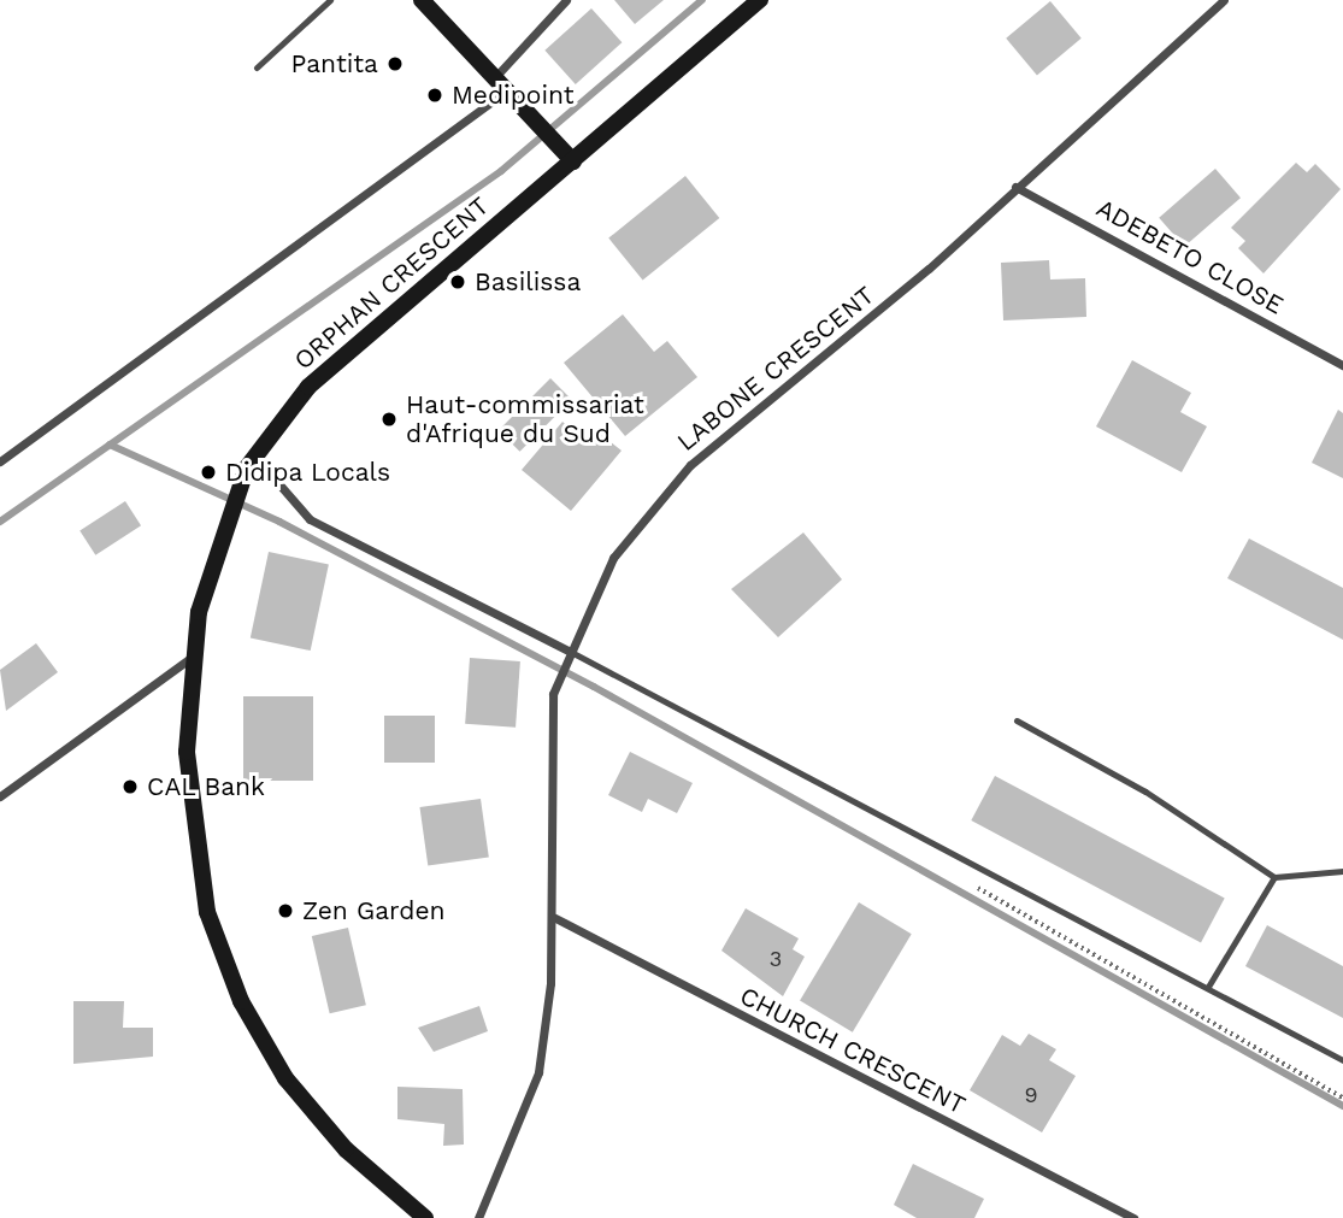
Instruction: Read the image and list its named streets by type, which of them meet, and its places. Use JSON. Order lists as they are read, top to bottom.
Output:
{
  "streets": {
    "street": [
      "ADEBETO CLOSE",
      "ORPHAN CRESCENT",
      "LABONE CRESCENT",
      "CHURCH CRESCENT"
    ]
  },
  "crossings": [
    ["ADEBETO CLOSE", "LABONE CRESCENT"],
    ["LABONE CRESCENT", "CHURCH CRESCENT"]
  ],
  "places": [
    "Pantita",
    "Medipoint",
    "Basilissa",
    "Haut-commissariat d'Afrique du Sud",
    "Didipa Locals",
    "CAL Bank",
    "Zen Garden"
  ],
  "house_numbers": ["3", "9"]
}
